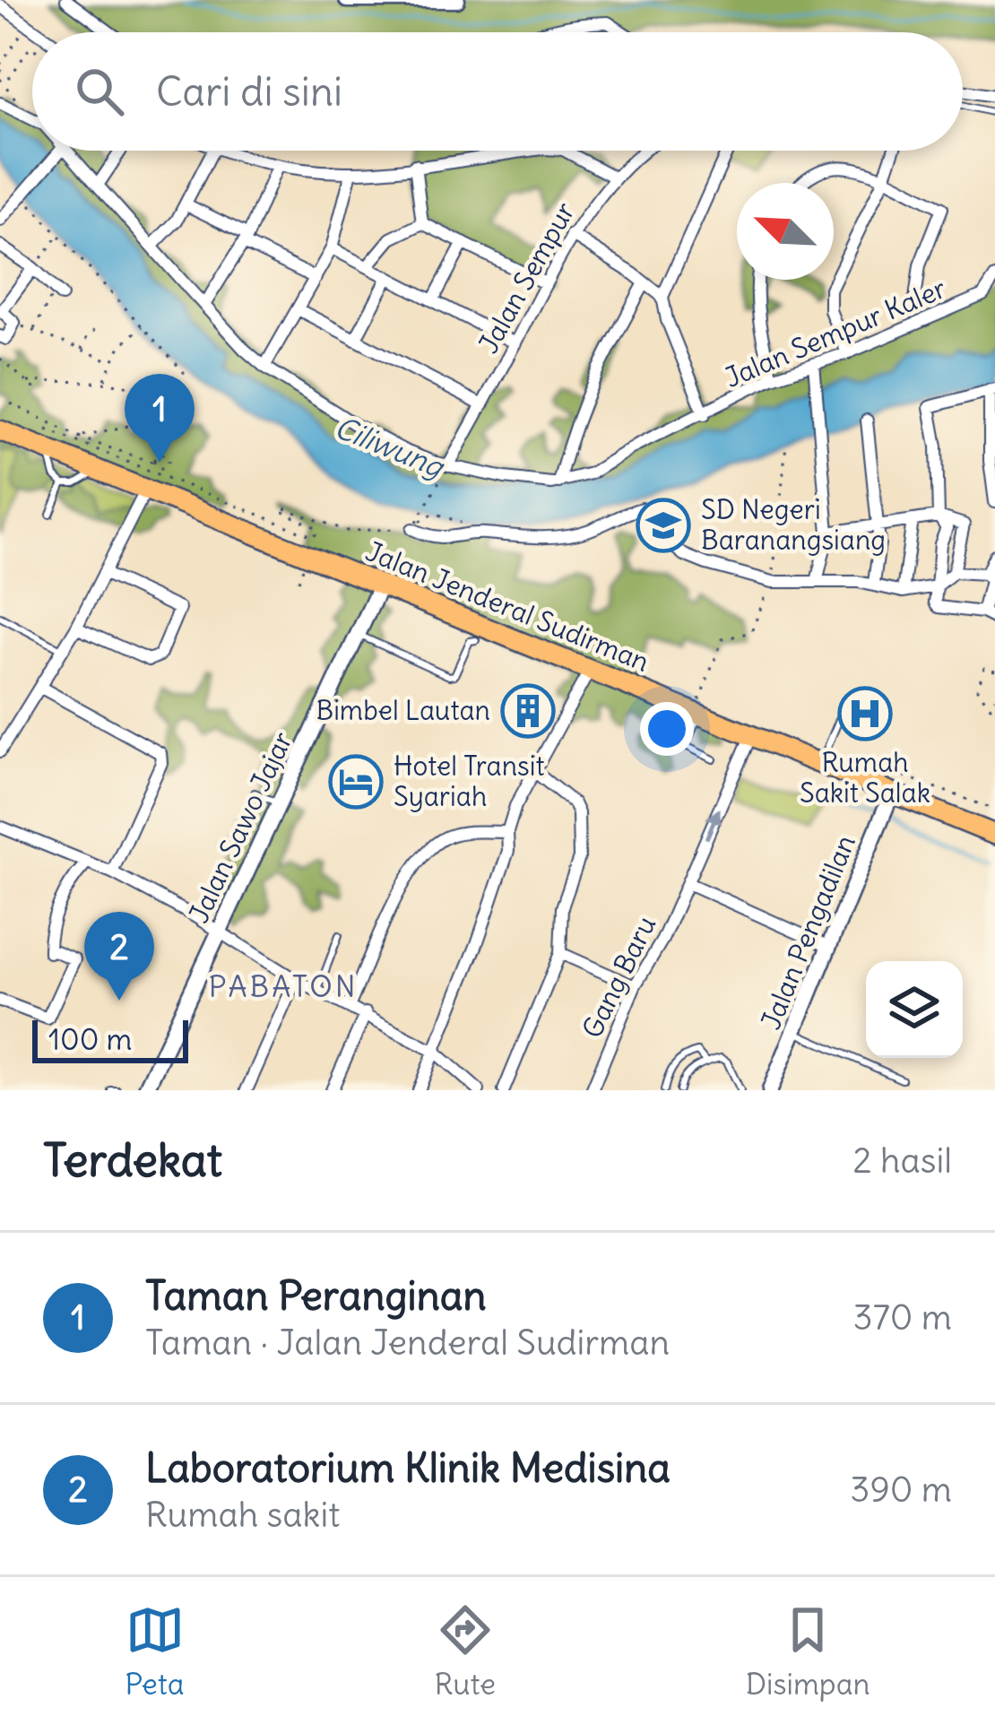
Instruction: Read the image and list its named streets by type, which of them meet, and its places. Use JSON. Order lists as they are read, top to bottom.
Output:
{
  "streets": {
    "main road": ["Jalan Jenderal Sudirman"],
    "street": [
      "Jalan Sempur",
      "Jalan Sempur Kaler",
      "Jalan Sawo Jajar",
      "Jalan Pengadilan",
      "Gang Baru"
    ]
  },
  "crossings": [
    ["Jalan Sempur", "Jalan Sempur Kaler"],
    ["Jalan Jenderal Sudirman", "Jalan Sawo Jajar"],
    ["Jalan Jenderal Sudirman", "Jalan Pengadilan"],
    ["Jalan Jenderal Sudirman", "Gang Baru"]
  ],
  "one_way": ["Gang Baru"],
  "districts": ["PABATON"],
  "water": ["Ciliwung"],
  "places": {
    "school or university": ["SD Negeri Baranangsiang"],
    "building": ["Bimbel Lautan"],
    "hospital": ["Rumah Sakit Salak"],
    "hotel": ["Hotel Transit Syariah"]
  },
  "scale_bar": "100 m",
  "north": "top left",
  "page": {
    "search": "Cari di sini",
    "pins": ["1", "2"],
    "scale": "100 m",
    "heading": ["Terdekat", "2 hasil"],
    "list": [
      {
        "mark": "1",
        "name": "Taman Peranginan",
        "note": "Taman · Jalan Jenderal Sudirman",
        "value": "370 m"
      },
      {
        "mark": "2",
        "name": "Laboratorium Klinik Medisina",
        "note": "Rumah sakit",
        "value": "390 m"
      }
    ],
    "nav": ["Peta", "Rute", "Disimpan"]
  }
}
